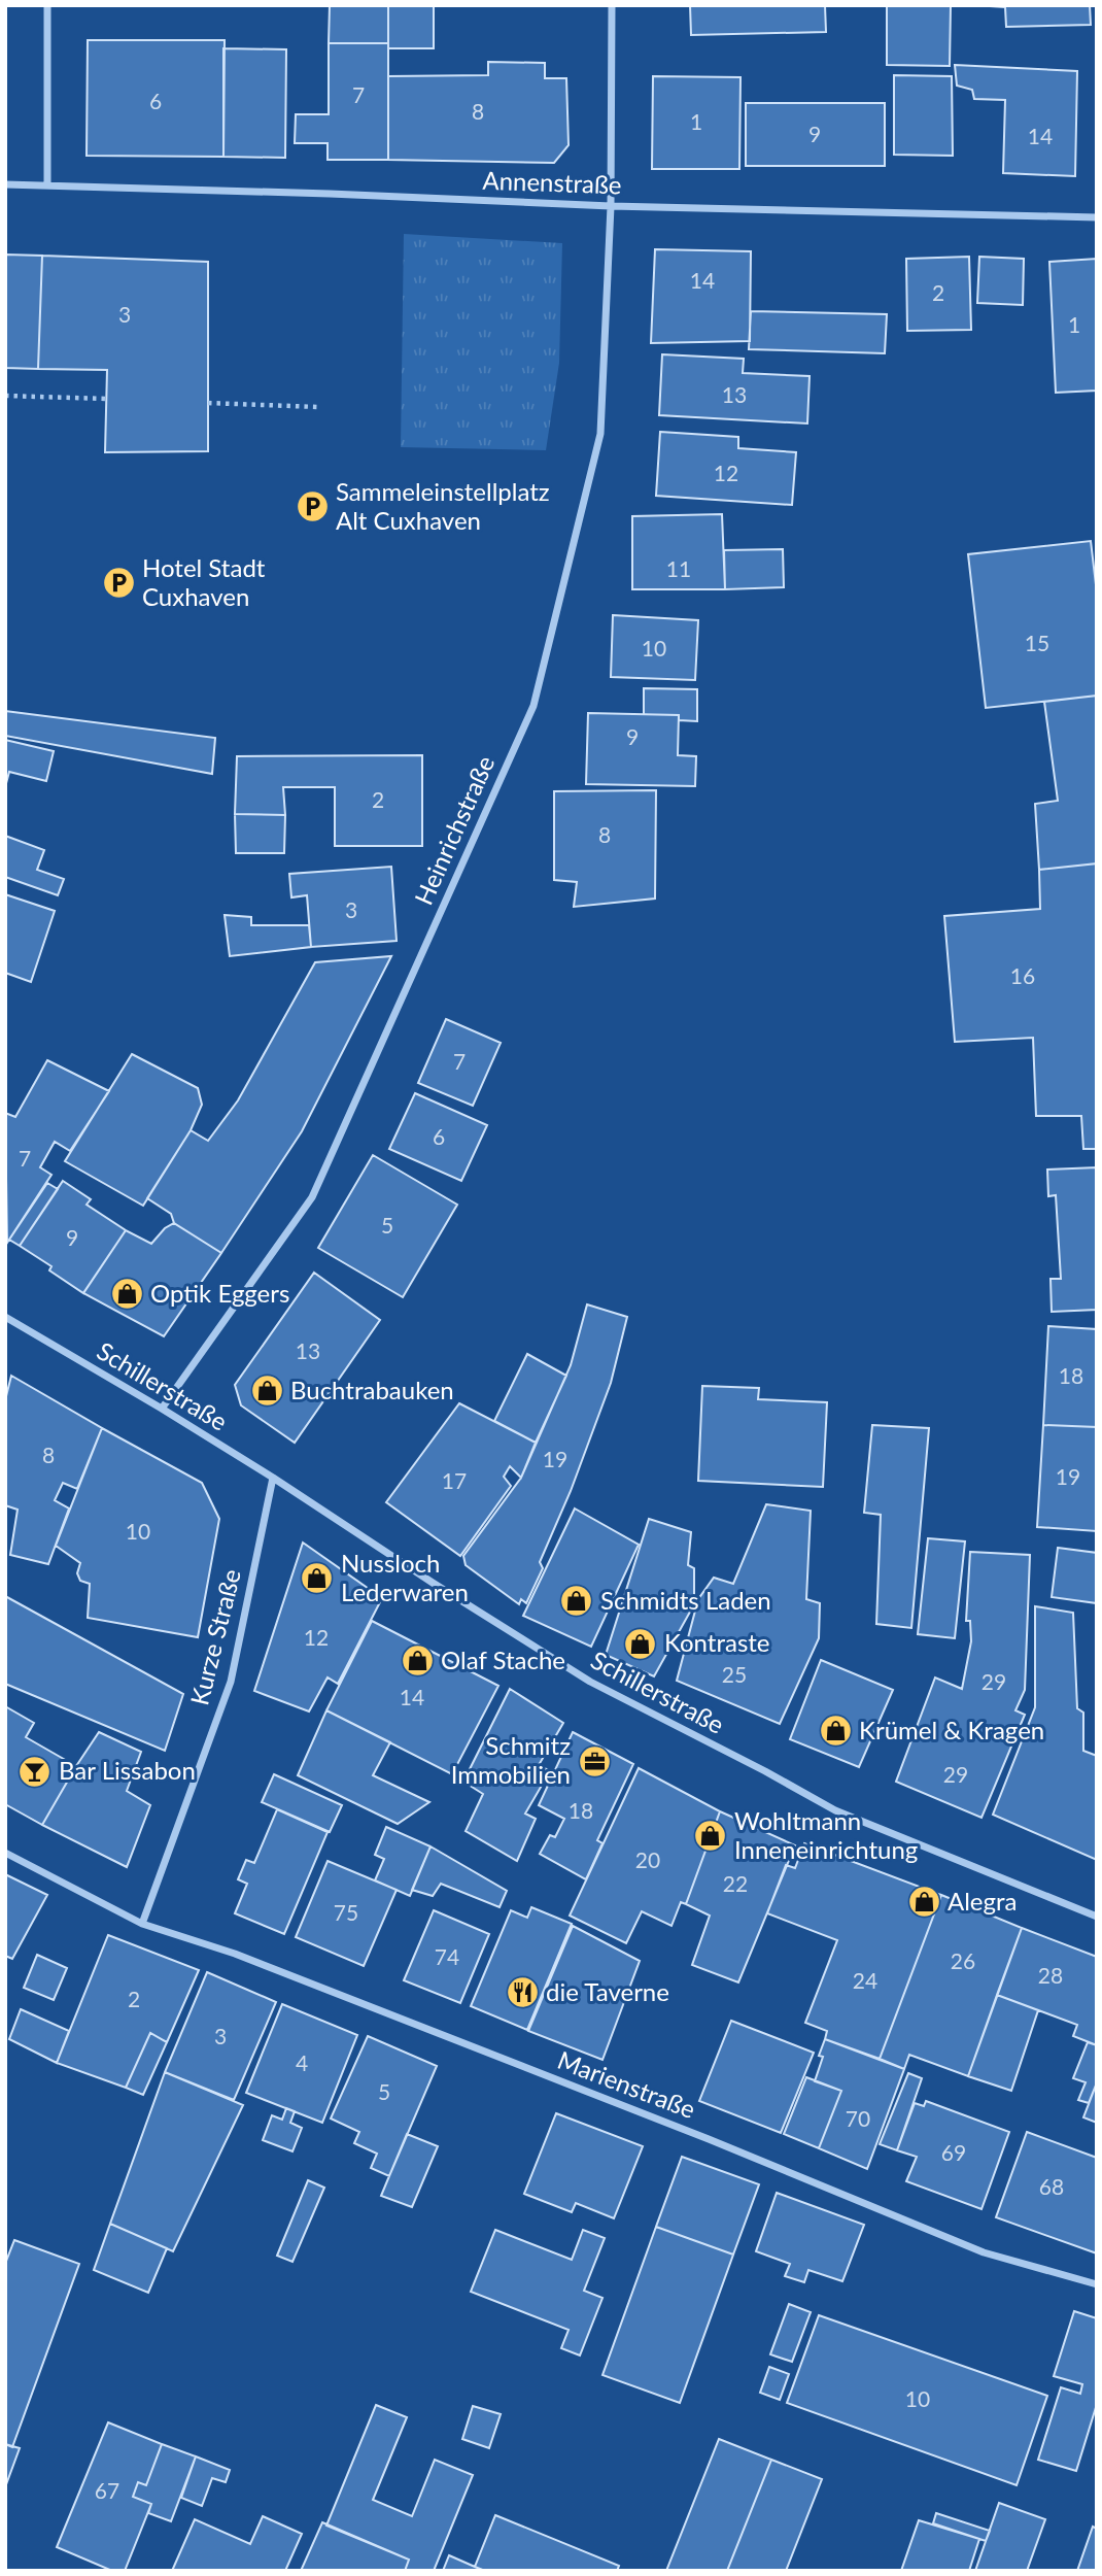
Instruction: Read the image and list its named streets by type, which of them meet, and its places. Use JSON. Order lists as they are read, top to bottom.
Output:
{
  "streets": {
    "street": [
      "Annenstraße",
      "Heinrichstraße",
      "Schillerstraße",
      "Kurze Straße",
      "Marienstraße"
    ]
  },
  "crossings": [
    ["Annenstraße", "Heinrichstraße"],
    ["Heinrichstraße", "Schillerstraße"],
    ["Schillerstraße", "Kurze Straße"],
    ["Kurze Straße", "Marienstraße"]
  ],
  "places": {
    "parking": ["Sammeleinstellplatz Alt Cuxhaven", "Hotel Stadt Cuxhaven"],
    "shop": [
      "Optik Eggers",
      "Buchtrabauken",
      "Nussloch Lederwaren",
      "Schmidts Laden",
      "Kontraste",
      "Olaf Stache",
      "Krümel & Kragen",
      "Wohltmann Inneneinrichtung",
      "Alegra"
    ],
    "office": ["Schmitz Immobilien"],
    "bar": ["Bar Lissabon"],
    "restaurant": ["die Taverne"]
  },
  "house_numbers": [
    "7",
    "6",
    "8",
    "1",
    "9",
    "14",
    "14",
    "2",
    "3",
    "1",
    "13",
    "12",
    "11",
    "15",
    "10",
    "9",
    "2",
    "8",
    "3",
    "16",
    "7",
    "6",
    "7",
    "5",
    "9",
    "13",
    "18",
    "8",
    "19",
    "19",
    "17",
    "10",
    "12",
    "25",
    "29",
    "14",
    "29",
    "18",
    "20",
    "22",
    "75",
    "74",
    "26",
    "28",
    "24",
    "2",
    "3",
    "4",
    "5",
    "70",
    "69",
    "68",
    "10",
    "67"
  ]
}
